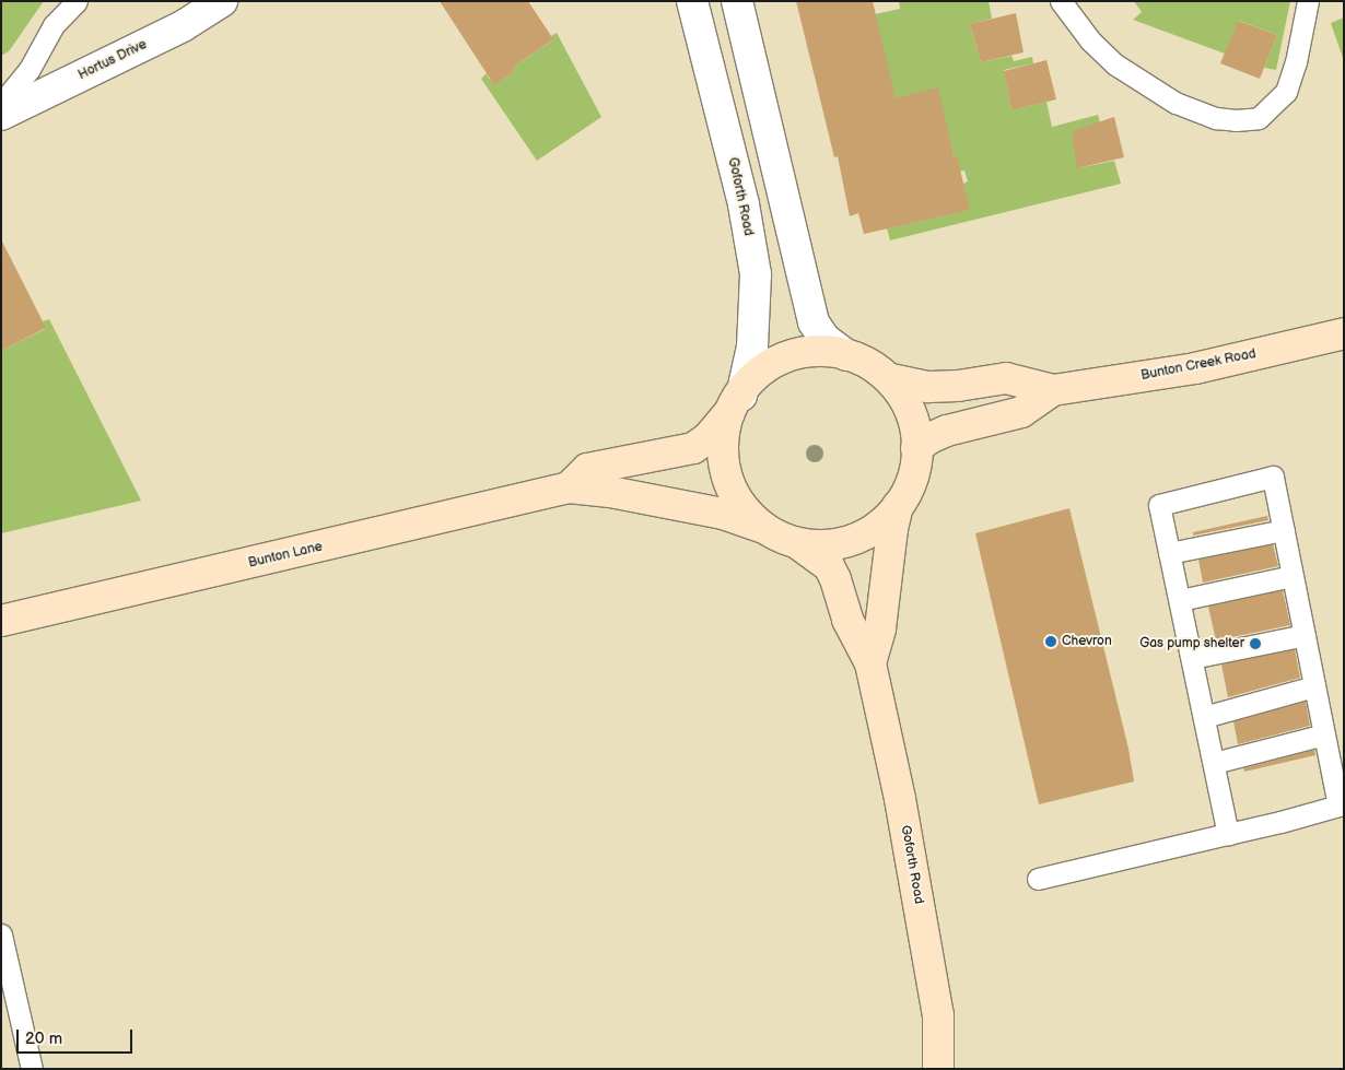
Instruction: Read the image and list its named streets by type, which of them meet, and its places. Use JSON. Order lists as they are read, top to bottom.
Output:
{
  "streets": {
    "street": [
      "Hortus Drive",
      "Goforth Road",
      "Bunton Creek Road",
      "Bunton Lane"
    ]
  },
  "crossings": [
    ["Goforth Road", "Bunton Creek Road"],
    ["Goforth Road", "Bunton Lane"],
    ["Bunton Creek Road", "Bunton Lane"]
  ],
  "places": ["Chevron", "Gas pump shelter"],
  "scale_bar": "20 m"
}
